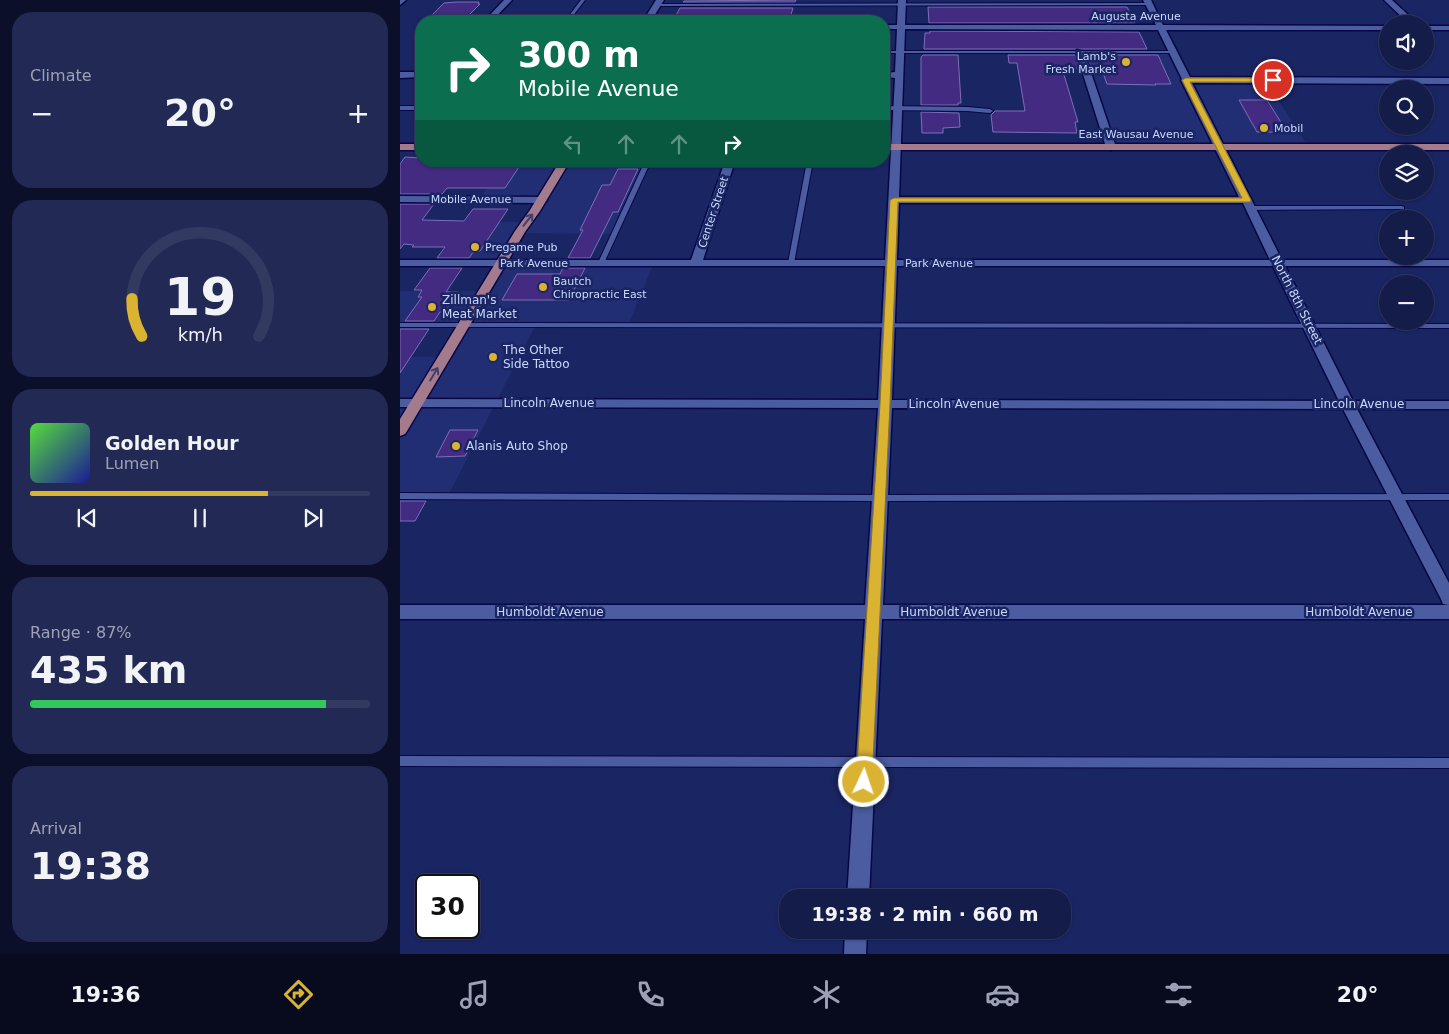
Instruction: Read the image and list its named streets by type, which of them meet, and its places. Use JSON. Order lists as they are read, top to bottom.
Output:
{
  "streets": {
    "main road": ["East Wausau Avenue"],
    "street": [
      "Augusta Avenue",
      "Mobile Avenue",
      "Center Street",
      "Park Avenue",
      "North 8th Street",
      "Lincoln Avenue",
      "Humboldt Avenue"
    ]
  },
  "crossings": [
    ["Augusta Avenue", "North 8th Street"],
    ["East Wausau Avenue", "North 8th Street"],
    ["Center Street", "Park Avenue"],
    ["Park Avenue", "North 8th Street"],
    ["North 8th Street", "Lincoln Avenue"]
  ],
  "places": [
    "Lamb's Fresh Market",
    "Mobil",
    "Pregame Pub",
    "Bautch Chiropractic East",
    "Zillman's Meat Market",
    "The Other Side Tattoo",
    "Alanis Auto Shop"
  ],
  "page": {
    "tile": [
      "Climate",
      ["Range · 87%", "435 km"],
      ["Arrival", "19:38"]
    ],
    "map_buttons": ["+", "−"],
    "turn": ["300 m", "Mobile Avenue"],
    "heat": ["−", "20°", "+"],
    "song": ["Golden Hour", "Lumen"],
    "limit": "30",
    "trip": "19:38 · 2 min · 660 m",
    "tabs": ["19:36", "20°"],
    "gauge": ["19", "km/h"]
  }
}
